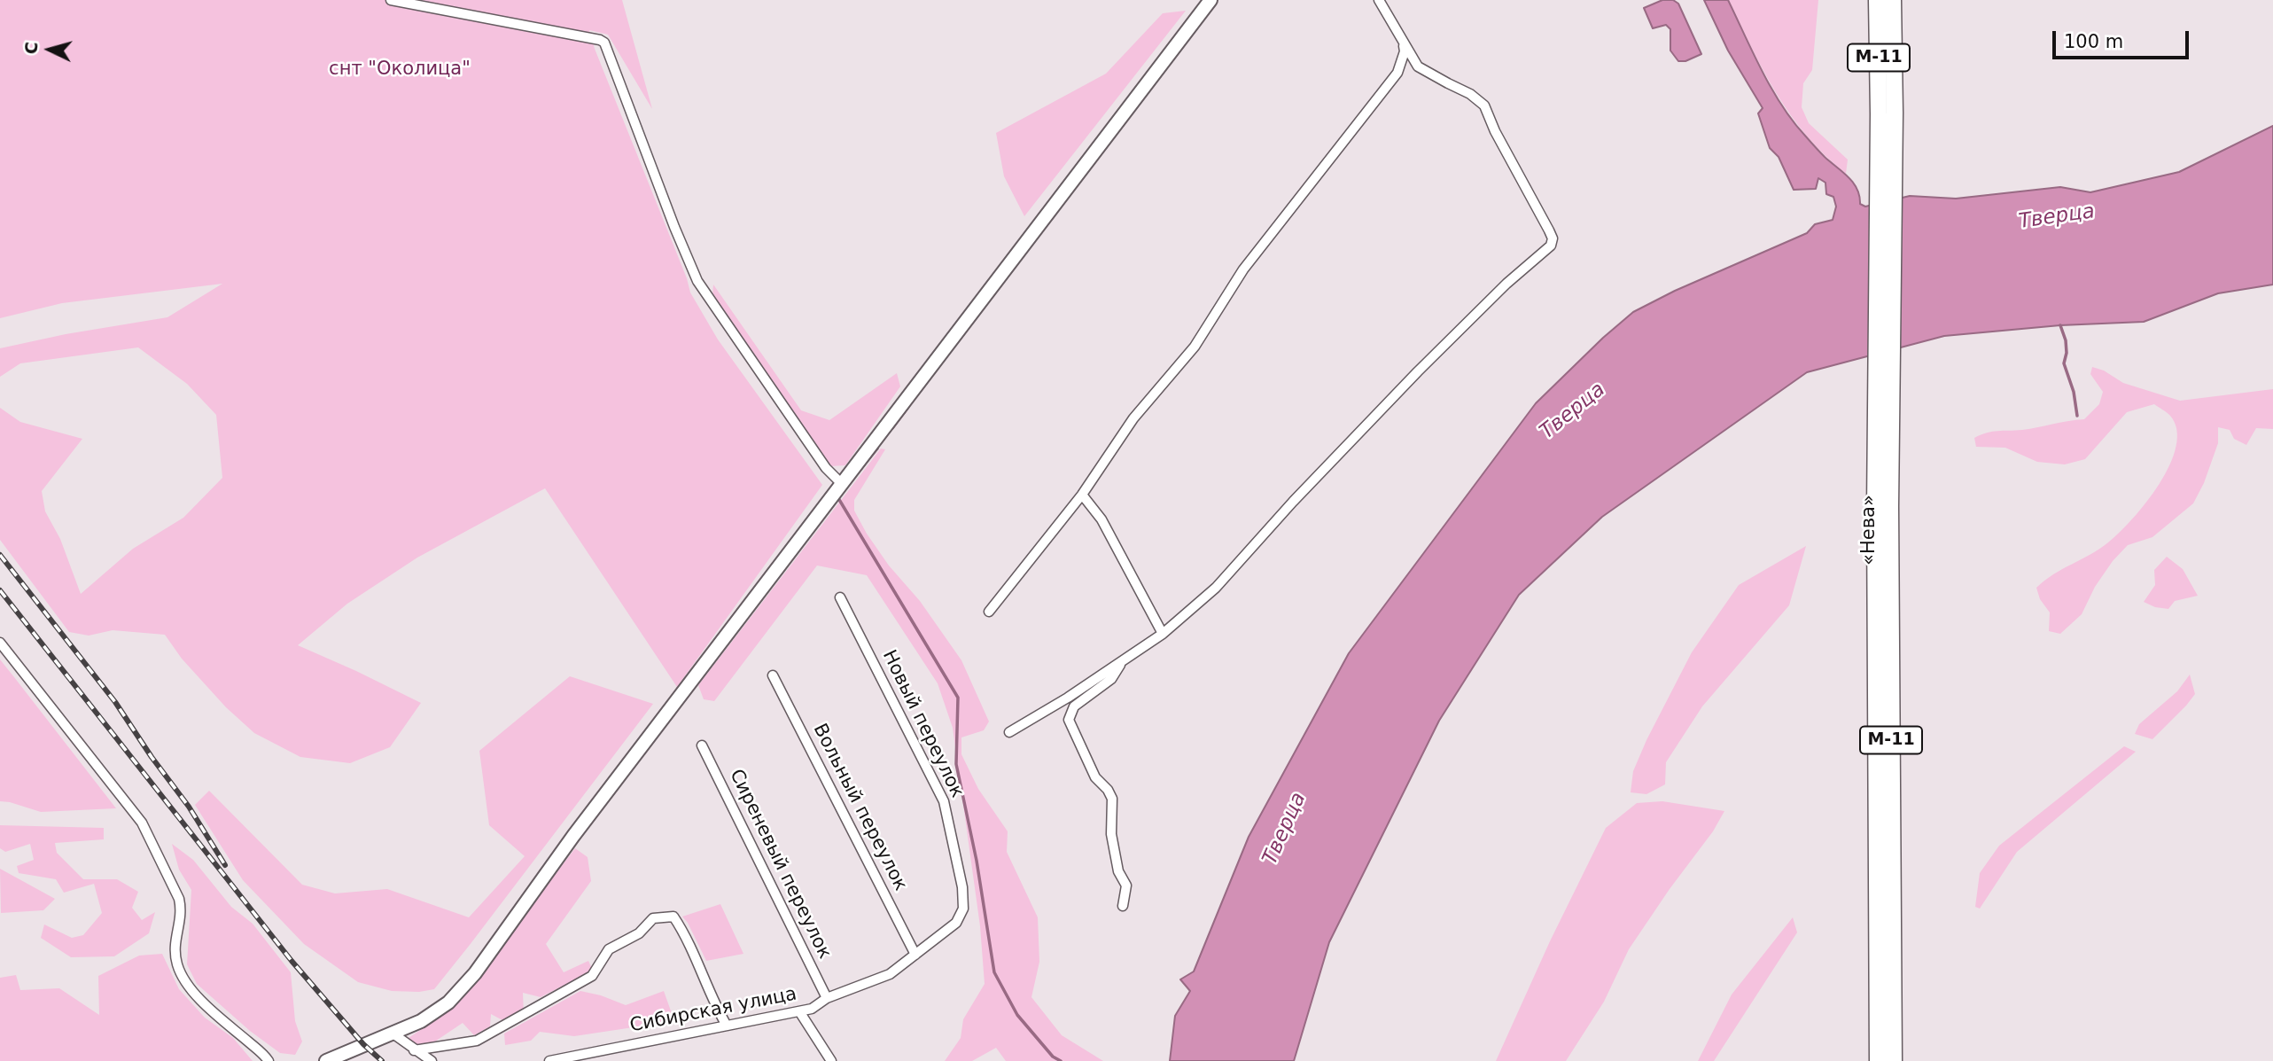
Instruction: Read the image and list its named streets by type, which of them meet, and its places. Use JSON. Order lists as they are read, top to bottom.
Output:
{
  "streets": {
    "highway": ["М-11", "«Нева»"],
    "street": [
      "Новый переулок",
      "Вольный переулок",
      "Сиреневый переулок",
      "Сибирская улица"
    ]
  },
  "crossings": [
    ["Новый переулок", "Сибирская улица"],
    ["Вольный переулок", "Сибирская улица"],
    ["Сиреневый переулок", "Сибирская улица"]
  ],
  "water": ["Тверца"],
  "parks": ["снт \"Околица\""],
  "scale_bar": "100 m",
  "north": "left"
}
